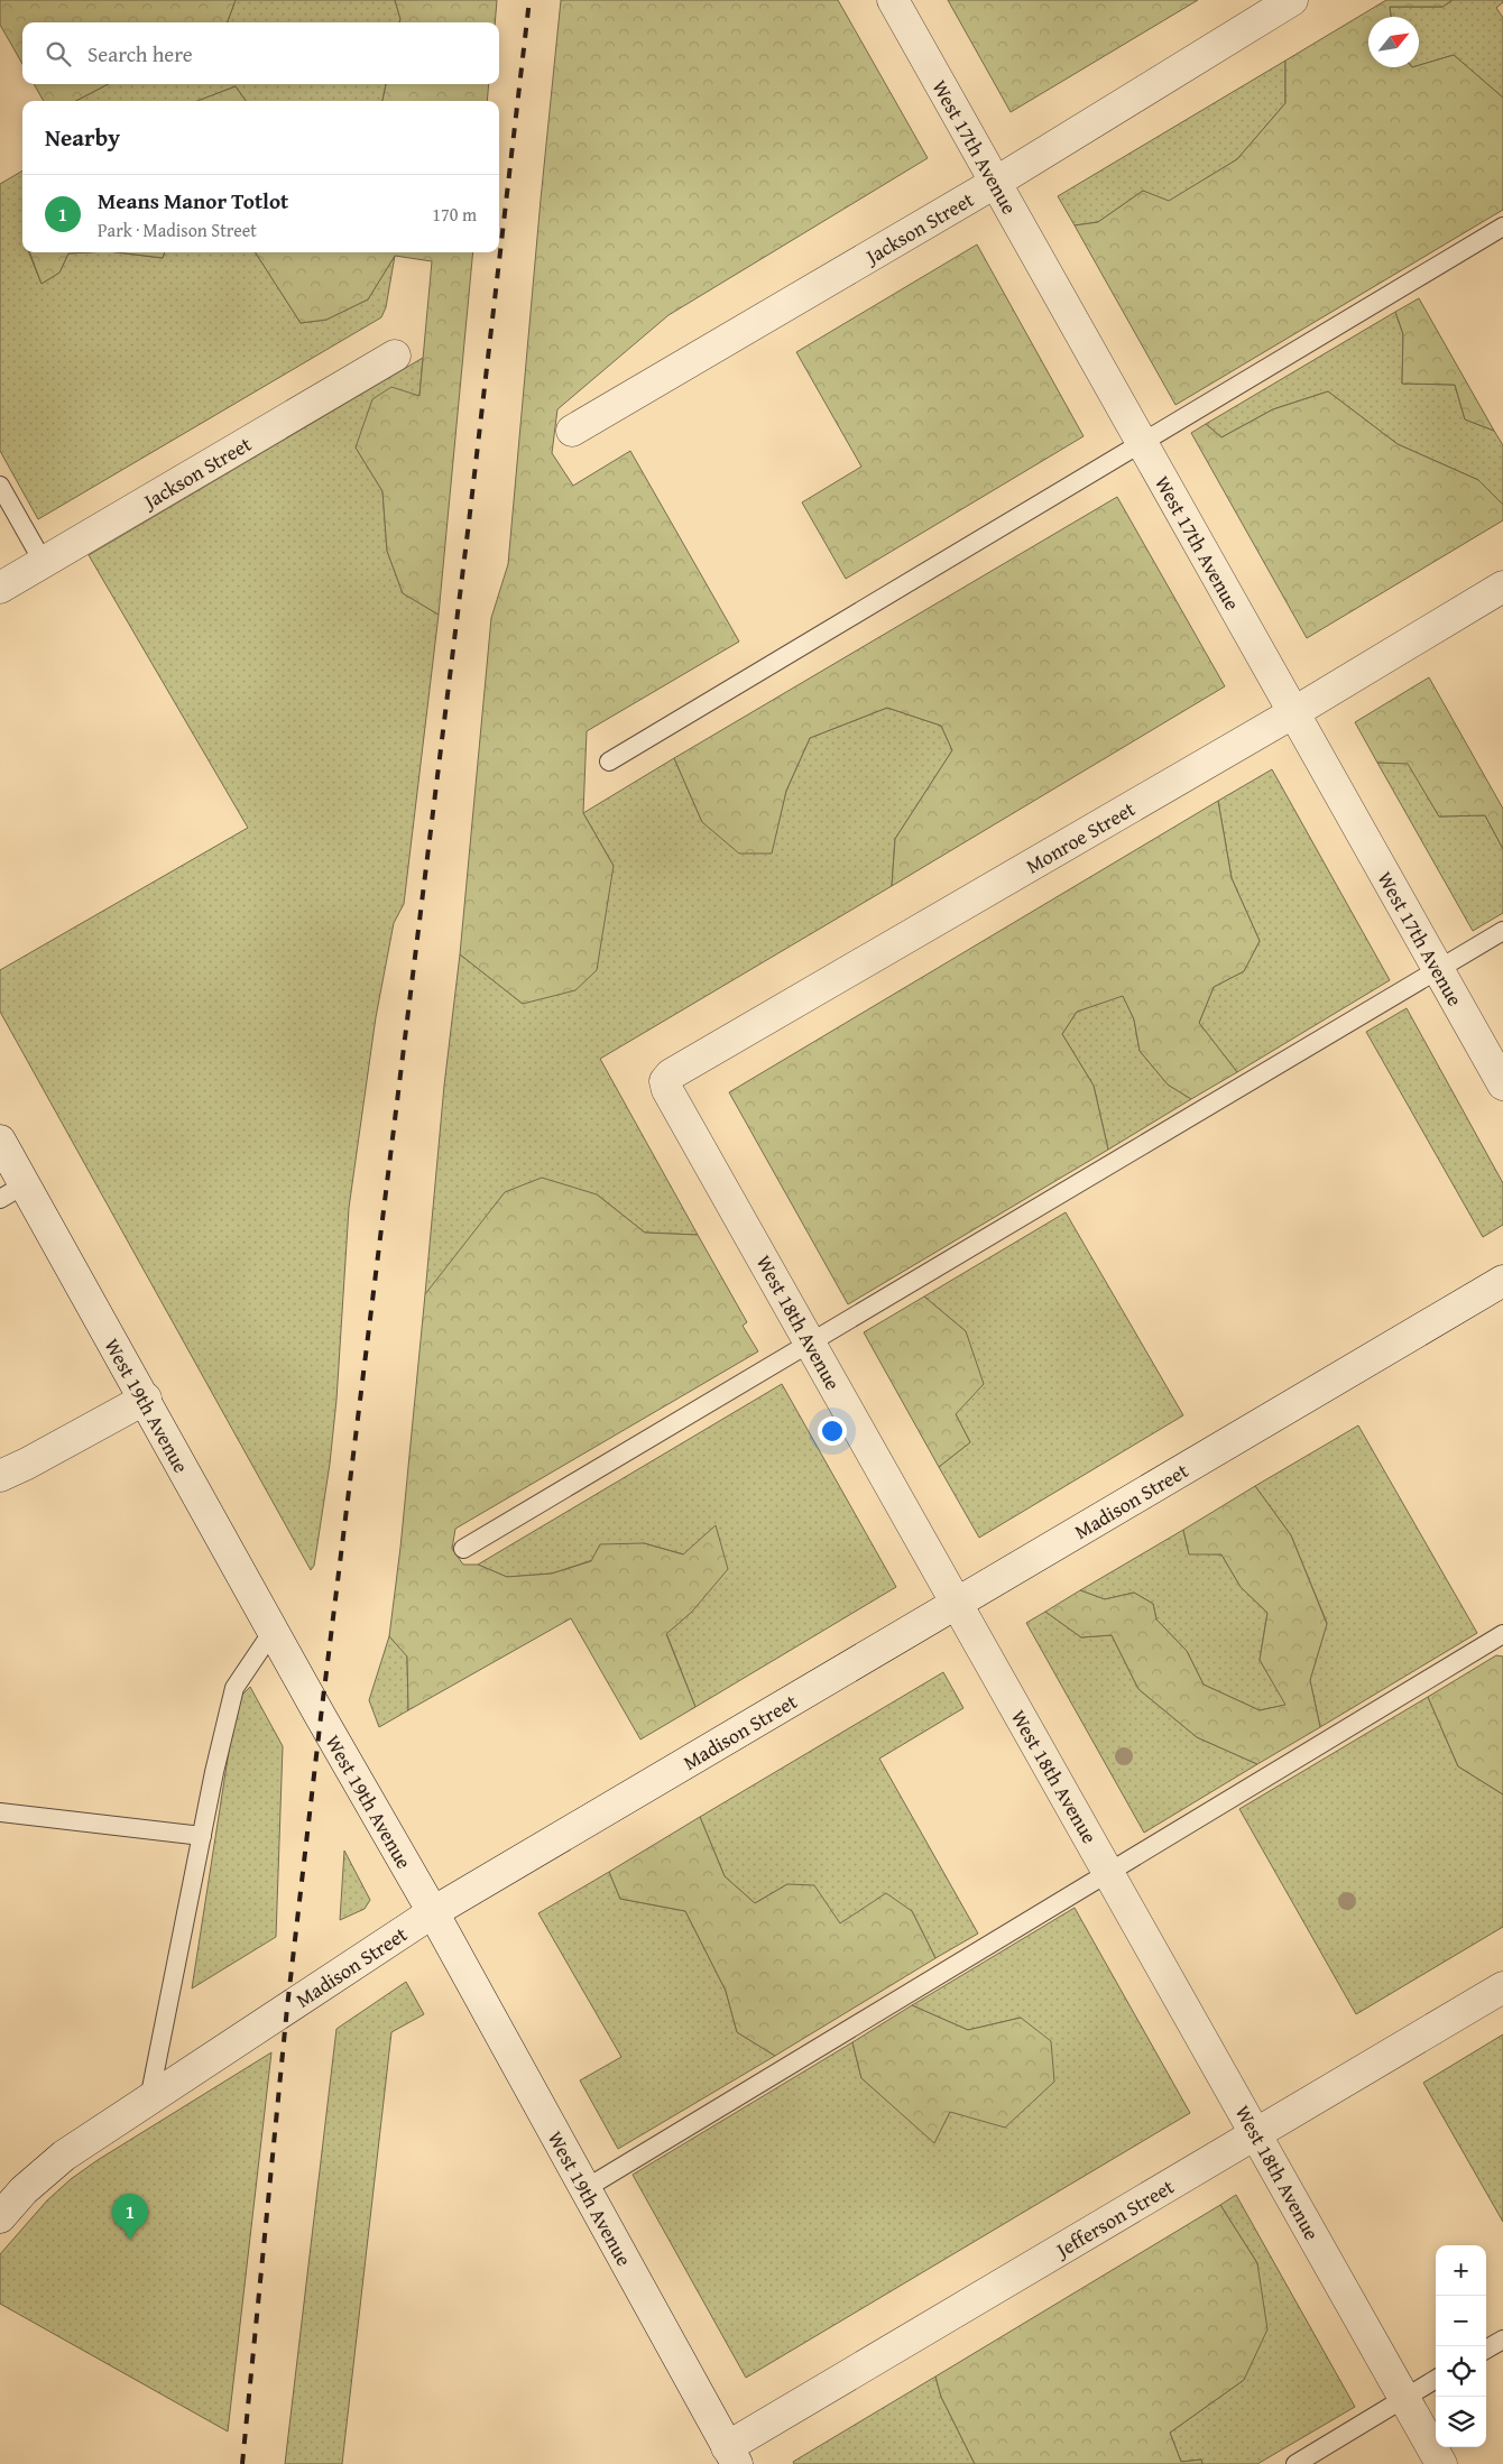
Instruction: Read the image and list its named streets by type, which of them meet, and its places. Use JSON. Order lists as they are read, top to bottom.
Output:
{
  "streets": {
    "street": [
      "West 17th Avenue",
      "Jackson Street",
      "Monroe Street",
      "West 18th Avenue",
      "West 19th Avenue",
      "Madison Street",
      "Jefferson Street"
    ]
  },
  "crossings": [
    ["West 17th Avenue", "Jackson Street"],
    ["West 17th Avenue", "Monroe Street"],
    ["Monroe Street", "West 18th Avenue"],
    ["West 18th Avenue", "Madison Street"],
    ["West 18th Avenue", "Jefferson Street"],
    ["West 19th Avenue", "Madison Street"],
    ["West 19th Avenue", "Jefferson Street"]
  ],
  "north": "top right",
  "page": {
    "search": "Search here",
    "heading": "Nearby",
    "list": [
      {
        "mark": "1",
        "name": "Means Manor Totlot",
        "note": "Park · Madison Street",
        "value": "170 m"
      }
    ],
    "pins": "1",
    "map_buttons": ["+", "−"]
  }
}
